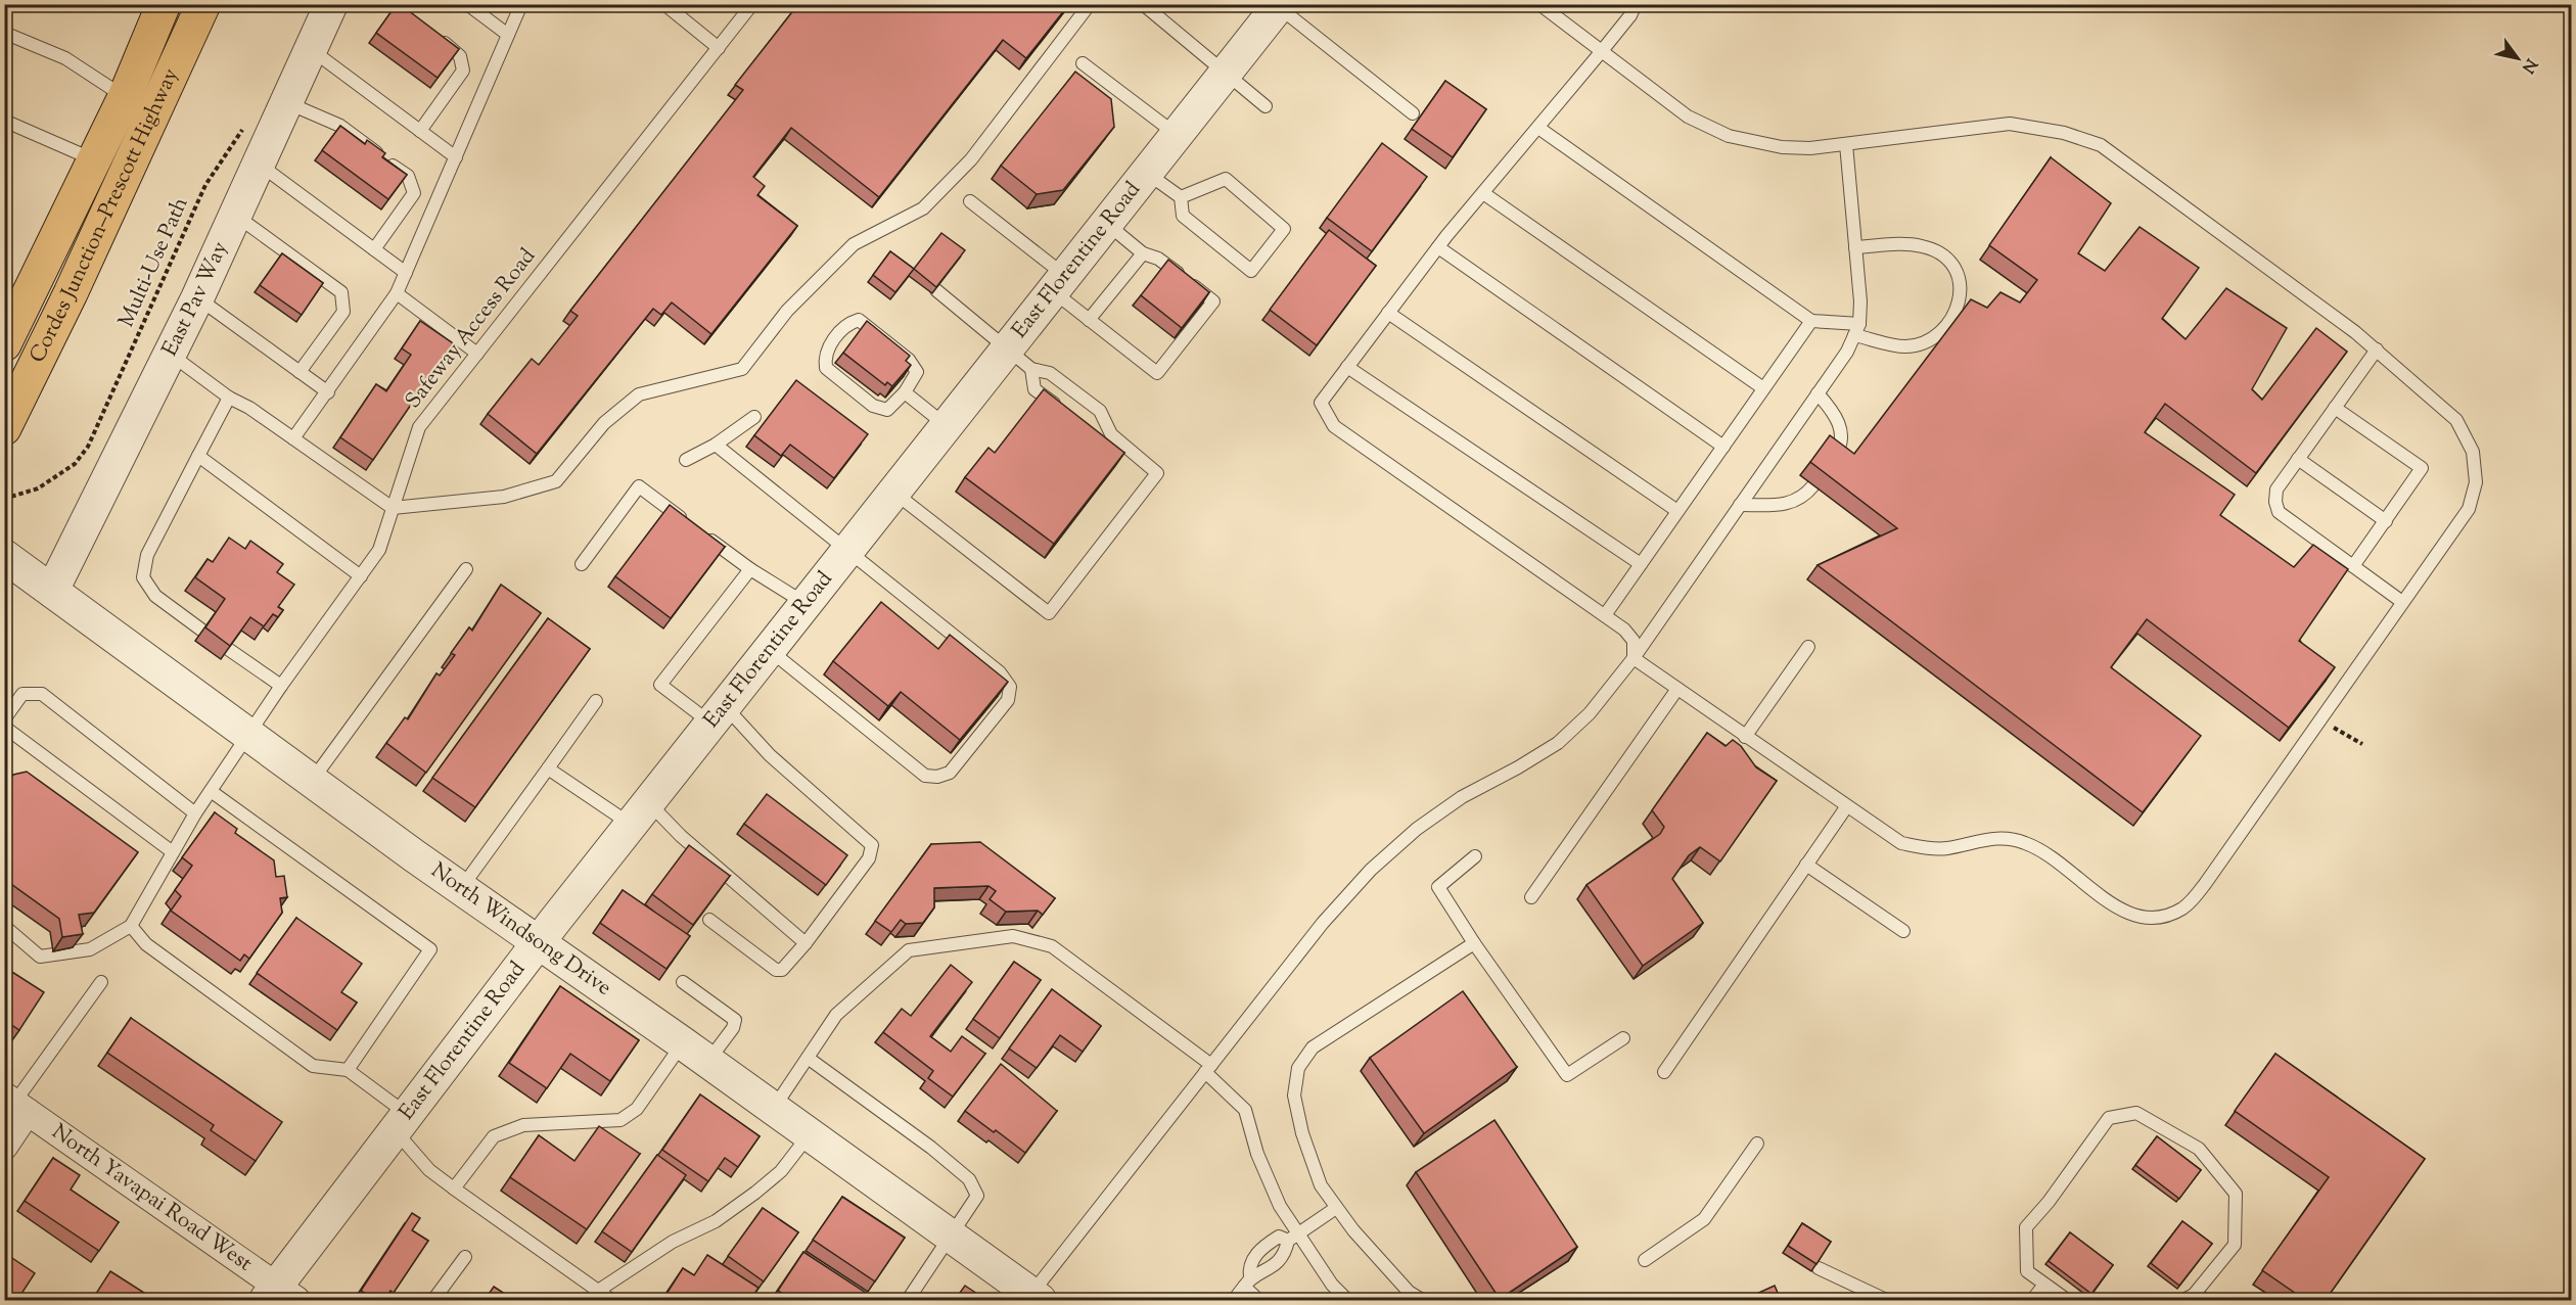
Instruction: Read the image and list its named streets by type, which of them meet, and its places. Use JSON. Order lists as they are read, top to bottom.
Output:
{
  "streets": {
    "main road": ["Cordes Junction–Prescott Highway"],
    "street": [
      "East Florentine Road",
      "East Pav Way",
      "North Windsong Drive",
      "North Yavapai Road West"
    ],
    "lane": ["Safeway Access Road"],
    "path": ["Multi-Use Path"]
  },
  "crossings": [
    ["East Florentine Road", "North Windsong Drive"],
    ["East Florentine Road", "North Yavapai Road West"],
    ["East Pav Way", "North Windsong Drive"],
    ["Safeway Access Road", "North Windsong Drive"]
  ],
  "north": "bottom right"
}
